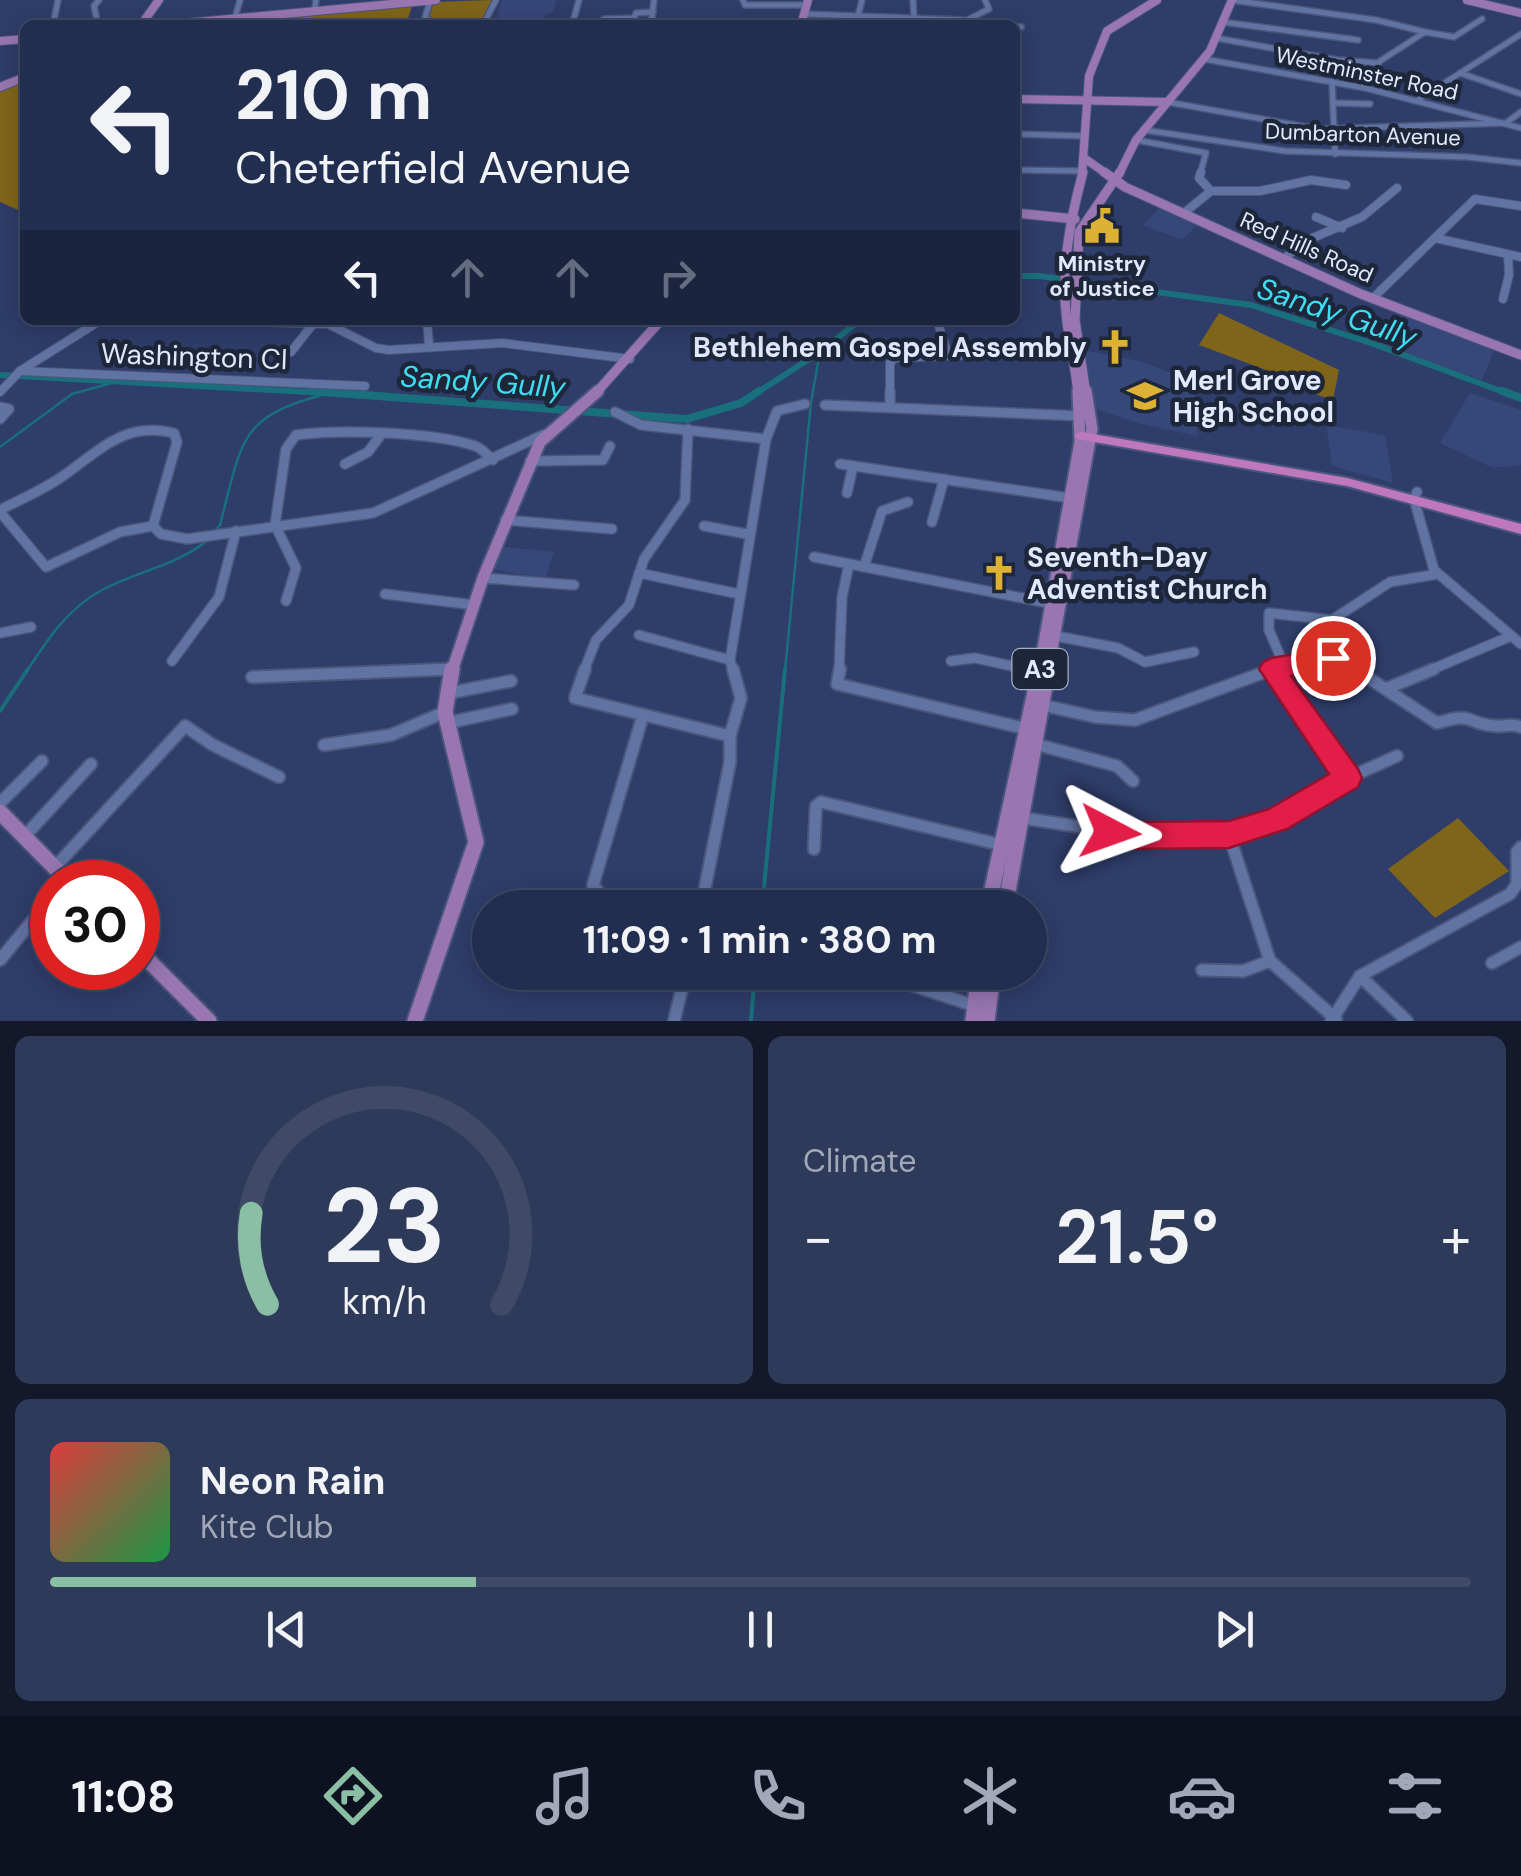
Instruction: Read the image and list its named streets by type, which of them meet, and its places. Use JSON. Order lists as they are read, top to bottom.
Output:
{
  "streets": {
    "main road": ["Red Hills Road", "A3"],
    "street": ["Westminster Road", "Dumbarton Avenue", "Washington Cl"]
  },
  "crossings": [
    ["Westminster Road", "A3"],
    ["Dumbarton Avenue", "A3"],
    ["Red Hills Road", "A3"]
  ],
  "water": ["Sandy Gully"],
  "places": {
    "public building": ["Ministry of Justice"],
    "church": ["Bethlehem Gospel Assembly", "Seventh-Day Adventist Church"],
    "school or university": ["Merl Grove High School"]
  },
  "page": {
    "turn": ["210 m", "Cheterfield Avenue"],
    "limit": "30",
    "trip": "11:09 · 1 min · 380 m",
    "tile": "Climate",
    "heat": ["−", "21.5°", "+"],
    "song": ["Neon Rain", "Kite Club"],
    "tabs": "11:08",
    "gauge": ["23", "km/h"]
  }
}
